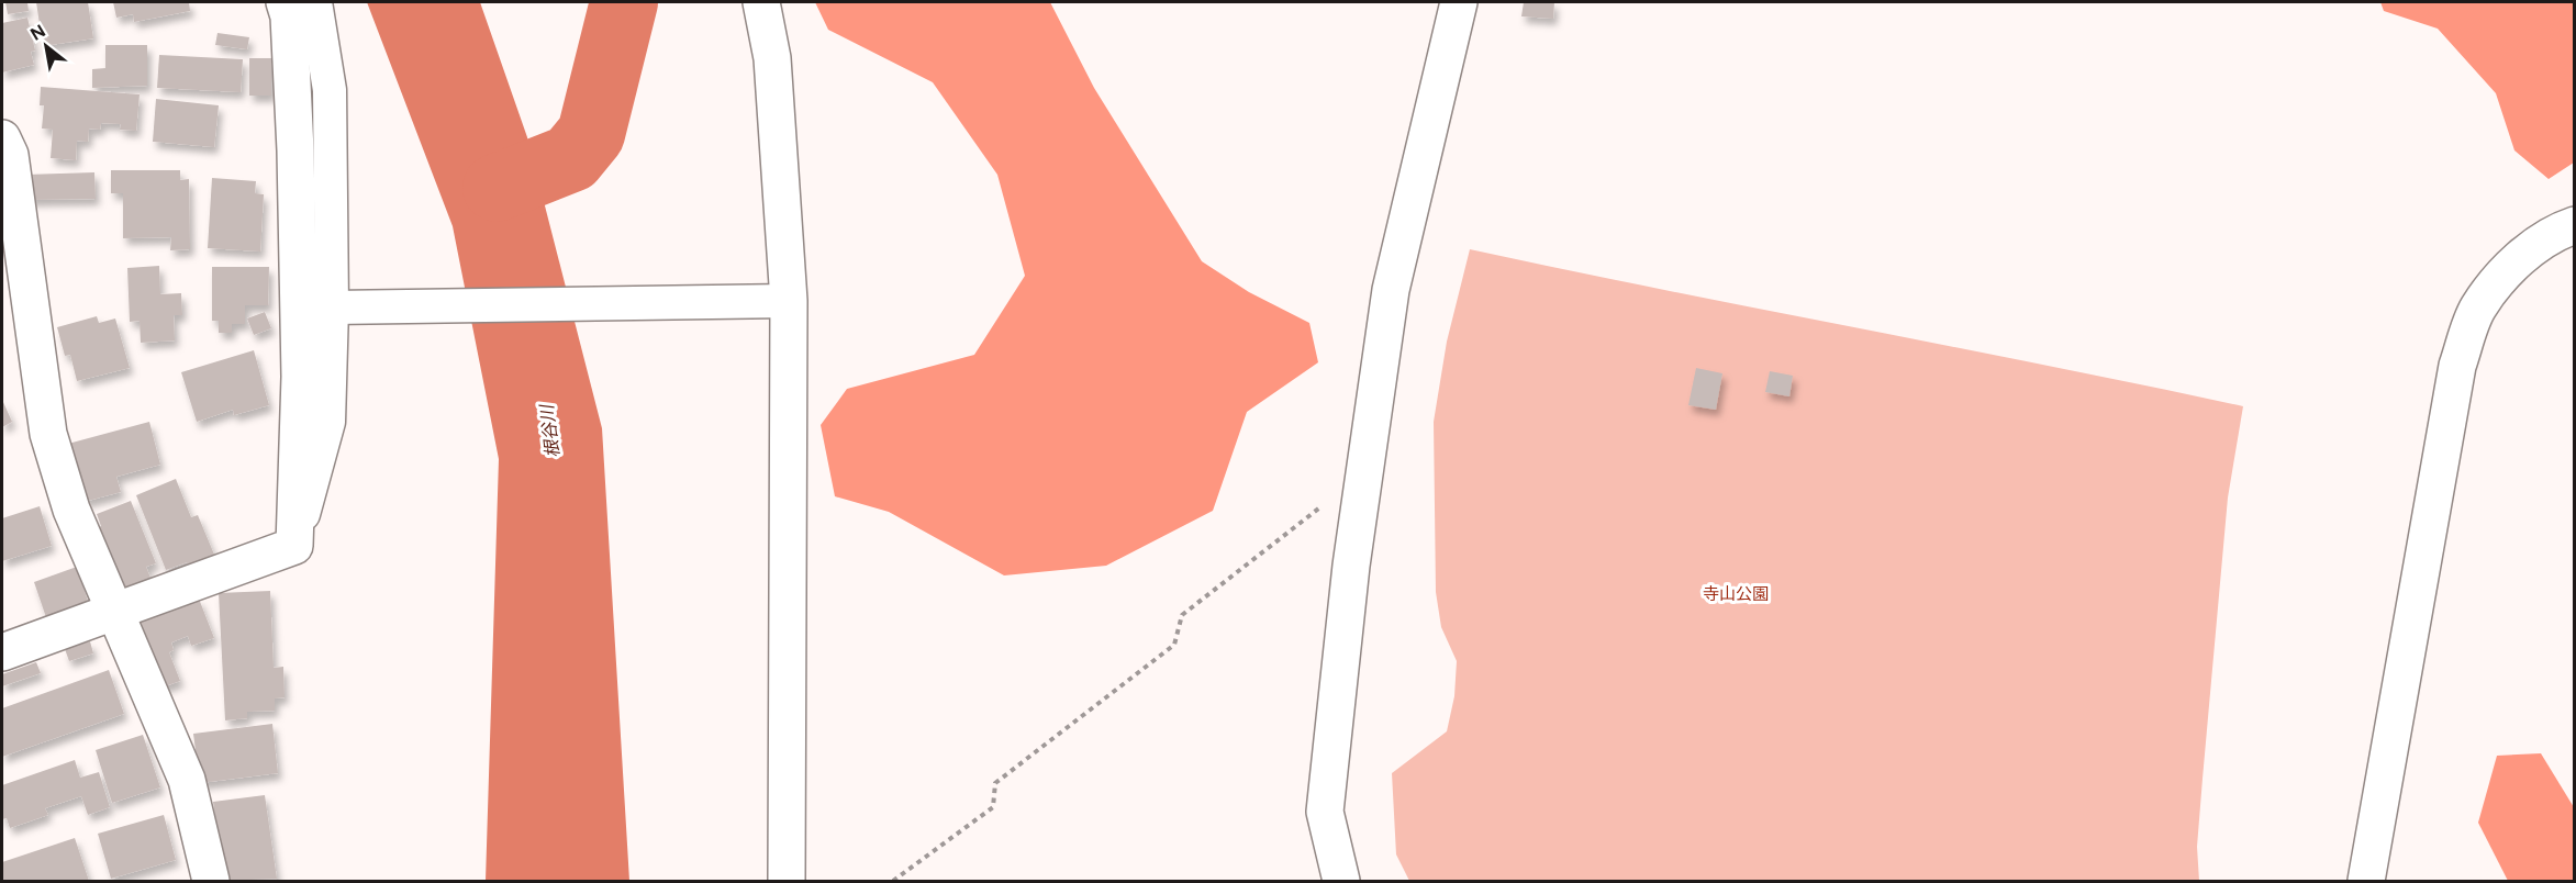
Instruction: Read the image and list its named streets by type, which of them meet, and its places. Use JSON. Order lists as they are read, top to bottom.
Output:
{
  "water": ["根谷川"],
  "parks": ["寺山公園"],
  "north": "top left"
}
